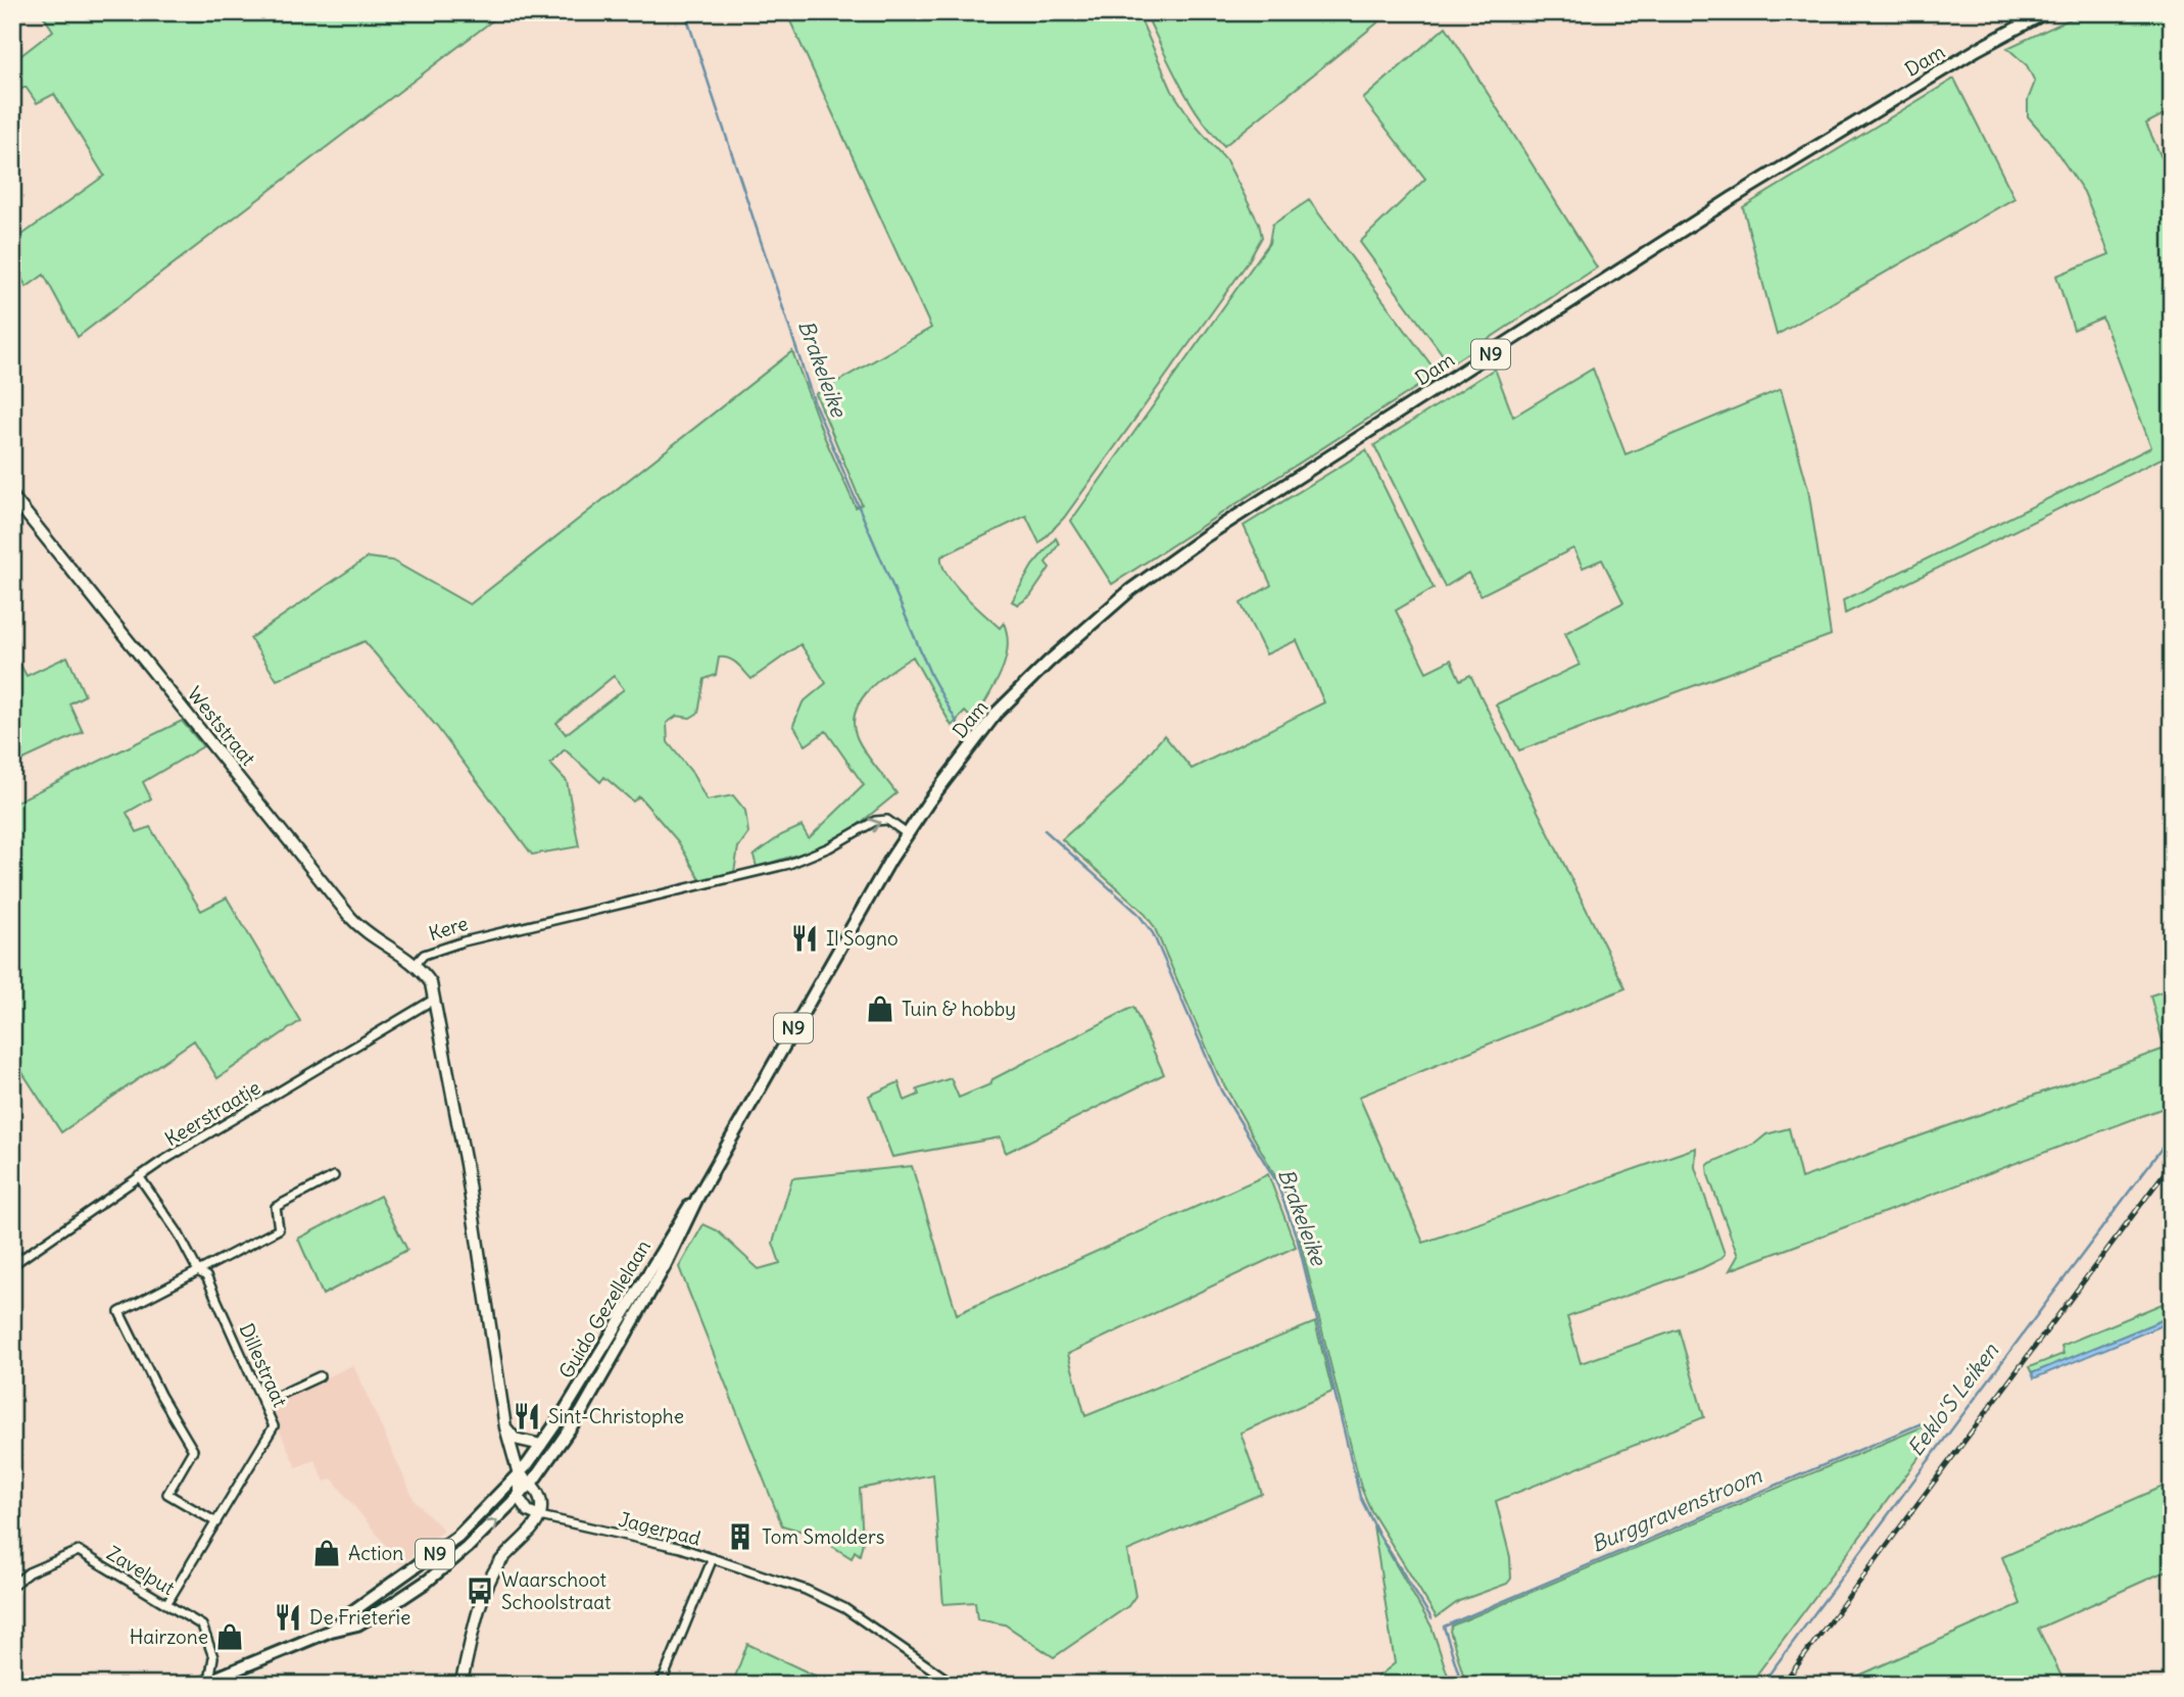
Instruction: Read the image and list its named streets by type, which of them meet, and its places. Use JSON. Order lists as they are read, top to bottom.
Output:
{
  "streets": {
    "main road": ["Dam", "N9", "Guido Gezellelaan"],
    "street": [
      "Weststraat",
      "Kere",
      "Keerstraatje",
      "Dillestraat",
      "Jagerpad",
      "Zavelput"
    ]
  },
  "crossings": [
    ["Dam", "Kere"],
    ["Dam", "Guido Gezellelaan"],
    ["N9", "Kere"],
    ["N9", "Guido Gezellelaan"],
    ["N9", "Zavelput"],
    ["Weststraat", "Kere"],
    ["Kere", "Keerstraatje"],
    ["Kere", "Guido Gezellelaan"],
    ["Keerstraatje", "Dillestraat"],
    ["Dillestraat", "Zavelput"]
  ],
  "one_way": ["Kere"],
  "water": ["Brakeleike", "Eeklo'S Leiken", "Burggravenstroom"],
  "places": {
    "restaurant": ["Il Sogno", "Sint-Christophe", "De Frieterie"],
    "shop": ["Tuin & hobby", "Action", "Hairzone"],
    "building": ["Tom Smolders"],
    "bus stop": ["Waarschoot Schoolstraat"]
  }
}
